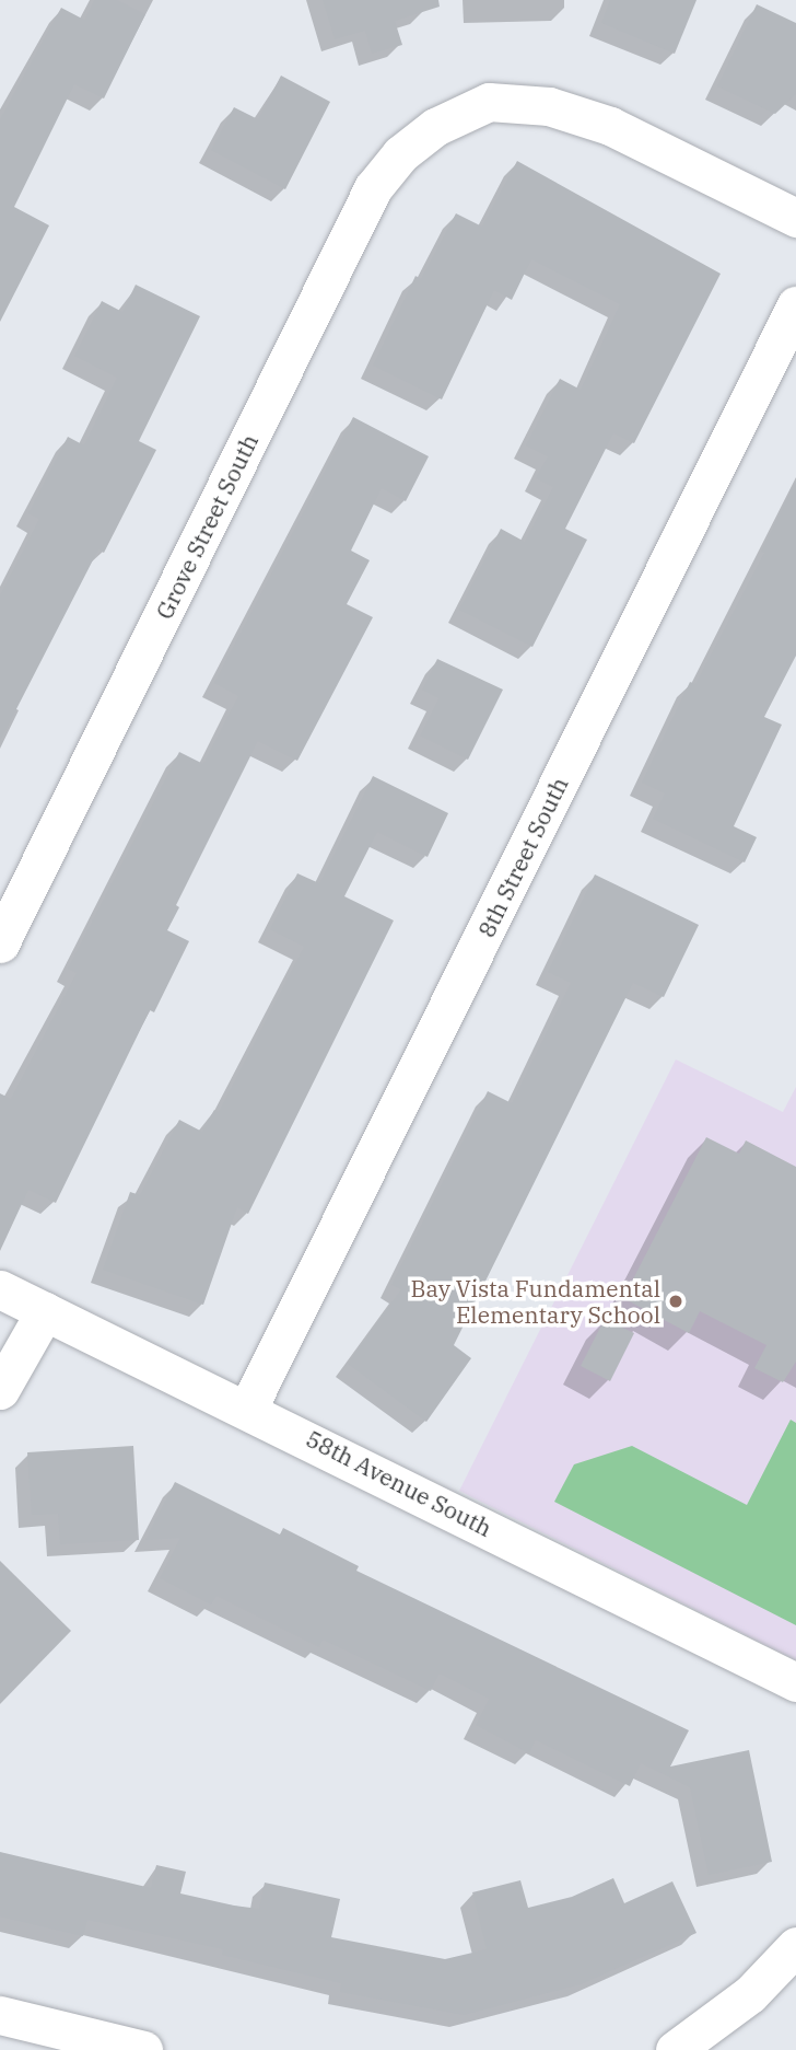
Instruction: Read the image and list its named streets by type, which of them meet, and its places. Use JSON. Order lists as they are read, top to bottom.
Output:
{
  "streets": {
    "street": ["Grove Street South", "8th Street South", "58th Avenue South"]
  },
  "crossings": [
    ["8th Street South", "58th Avenue South"]
  ],
  "places": ["Bay Vista Fundamental Elementary School"]
}
